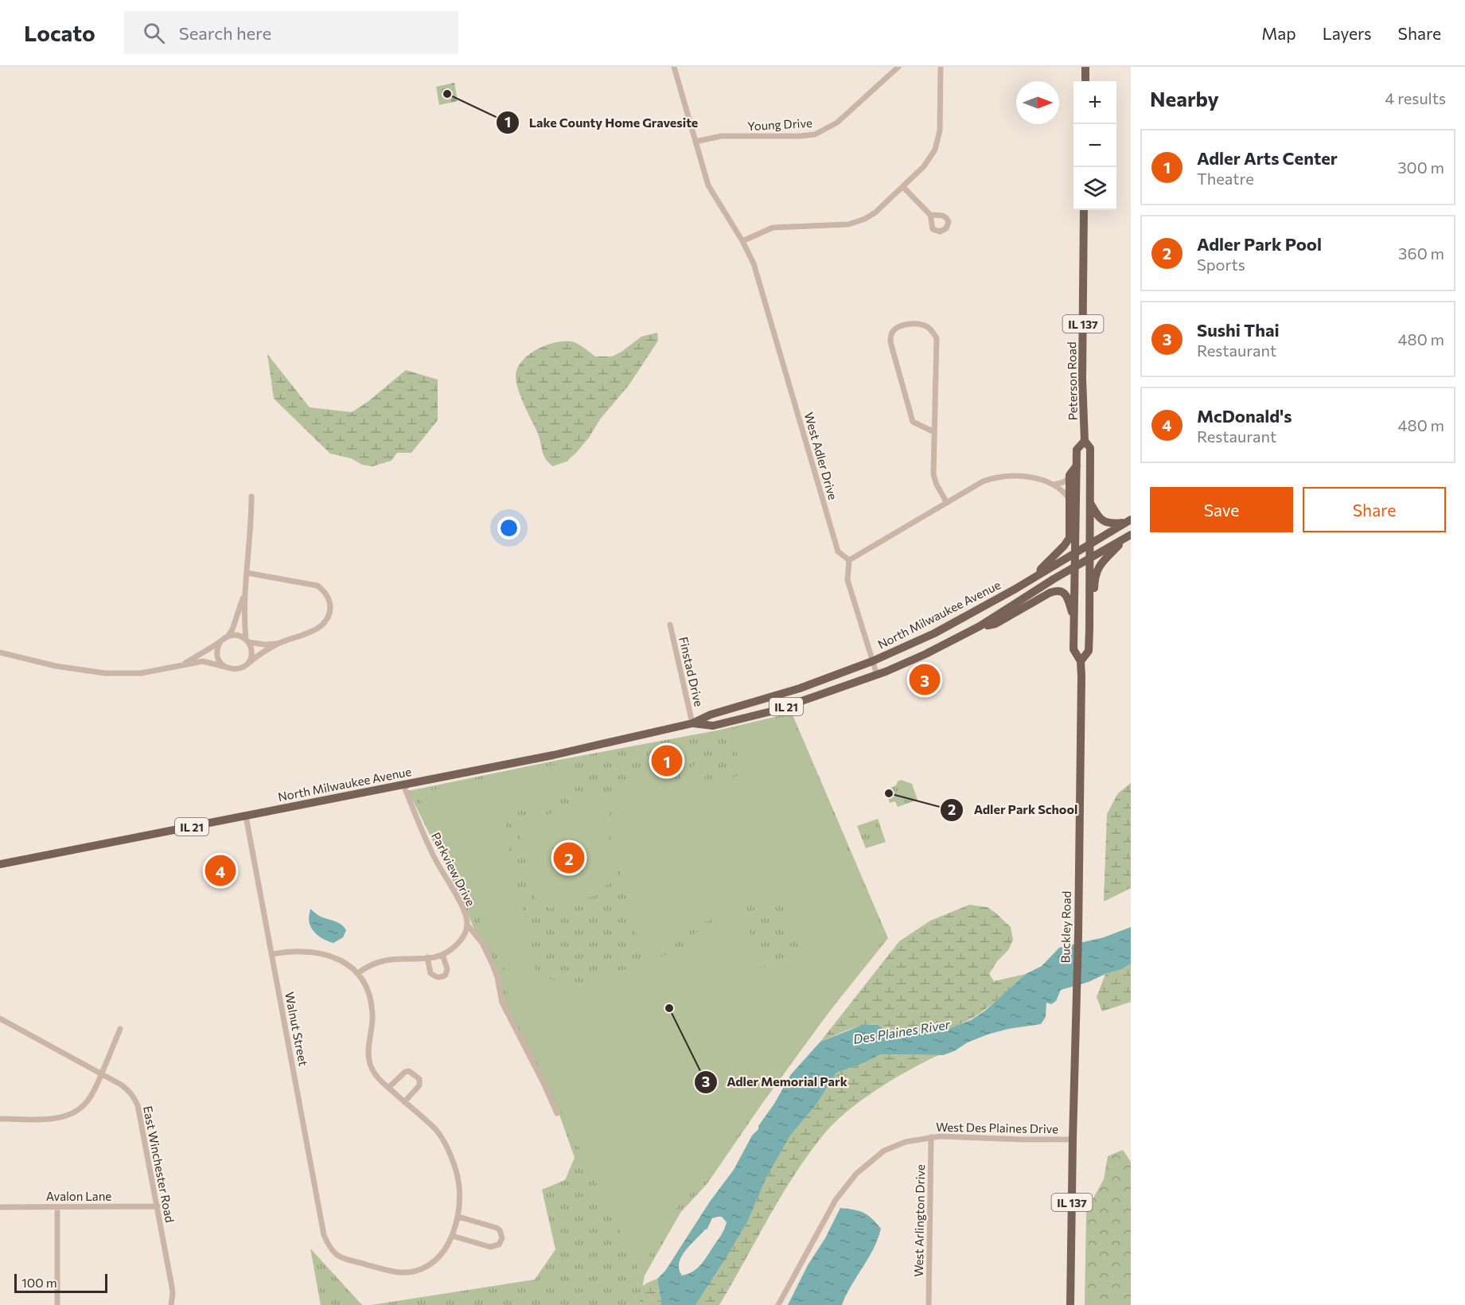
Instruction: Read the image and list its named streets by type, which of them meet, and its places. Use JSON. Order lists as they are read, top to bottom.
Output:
{
  "streets": {
    "main road": [
      "IL 137",
      "Peterson Road",
      "North Milwaukee Avenue",
      "IL 21",
      "Buckley Road"
    ],
    "street": [
      "Young Drive",
      "West Adler Drive",
      "Finstad Drive",
      "Parkview Drive",
      "Walnut Street",
      "West Des Plaines Drive",
      "East Winchester Road",
      "Avalon Lane",
      "West Arlington Drive"
    ]
  },
  "crossings": [
    ["Young Drive", "West Adler Drive"],
    ["Peterson Road", "North Milwaukee Avenue"],
    ["Peterson Road", "Buckley Road"],
    ["North Milwaukee Avenue", "Finstad Drive"],
    ["North Milwaukee Avenue", "Parkview Drive"],
    ["North Milwaukee Avenue", "Buckley Road"],
    ["North Milwaukee Avenue", "Walnut Street"],
    ["Buckley Road", "West Des Plaines Drive"],
    ["West Des Plaines Drive", "West Arlington Drive"],
    ["East Winchester Road", "Avalon Lane"]
  ],
  "water": ["Des Plaines River"],
  "places": ["Lake County Home Gravesite", "Adler Park School", "Adler Memorial Park"],
  "scale_bar": "100 m",
  "north": "right",
  "page": {
    "header": "Locato",
    "search": "Search here",
    "nav": ["Map", "Layers", "Share"],
    "heading": ["Nearby", "4 results"],
    "map_buttons": ["+", "−"],
    "list": [
      {
        "mark": "1",
        "name": "Adler Arts Center",
        "note": "Theatre",
        "value": "300 m"
      },
      {
        "mark": "2",
        "name": "Adler Park Pool",
        "note": "Sports",
        "value": "360 m"
      },
      {
        "mark": "3",
        "name": "Sushi Thai",
        "note": "Restaurant",
        "value": "480 m"
      },
      {
        "mark": "4",
        "name": "McDonald's",
        "note": "Restaurant",
        "value": "480 m"
      }
    ],
    "buttons": ["Save", "Share"],
    "pins": [
      "3",
      "1",
      "2",
      "4"
    ],
    "scale": "100 m"
  }
}
